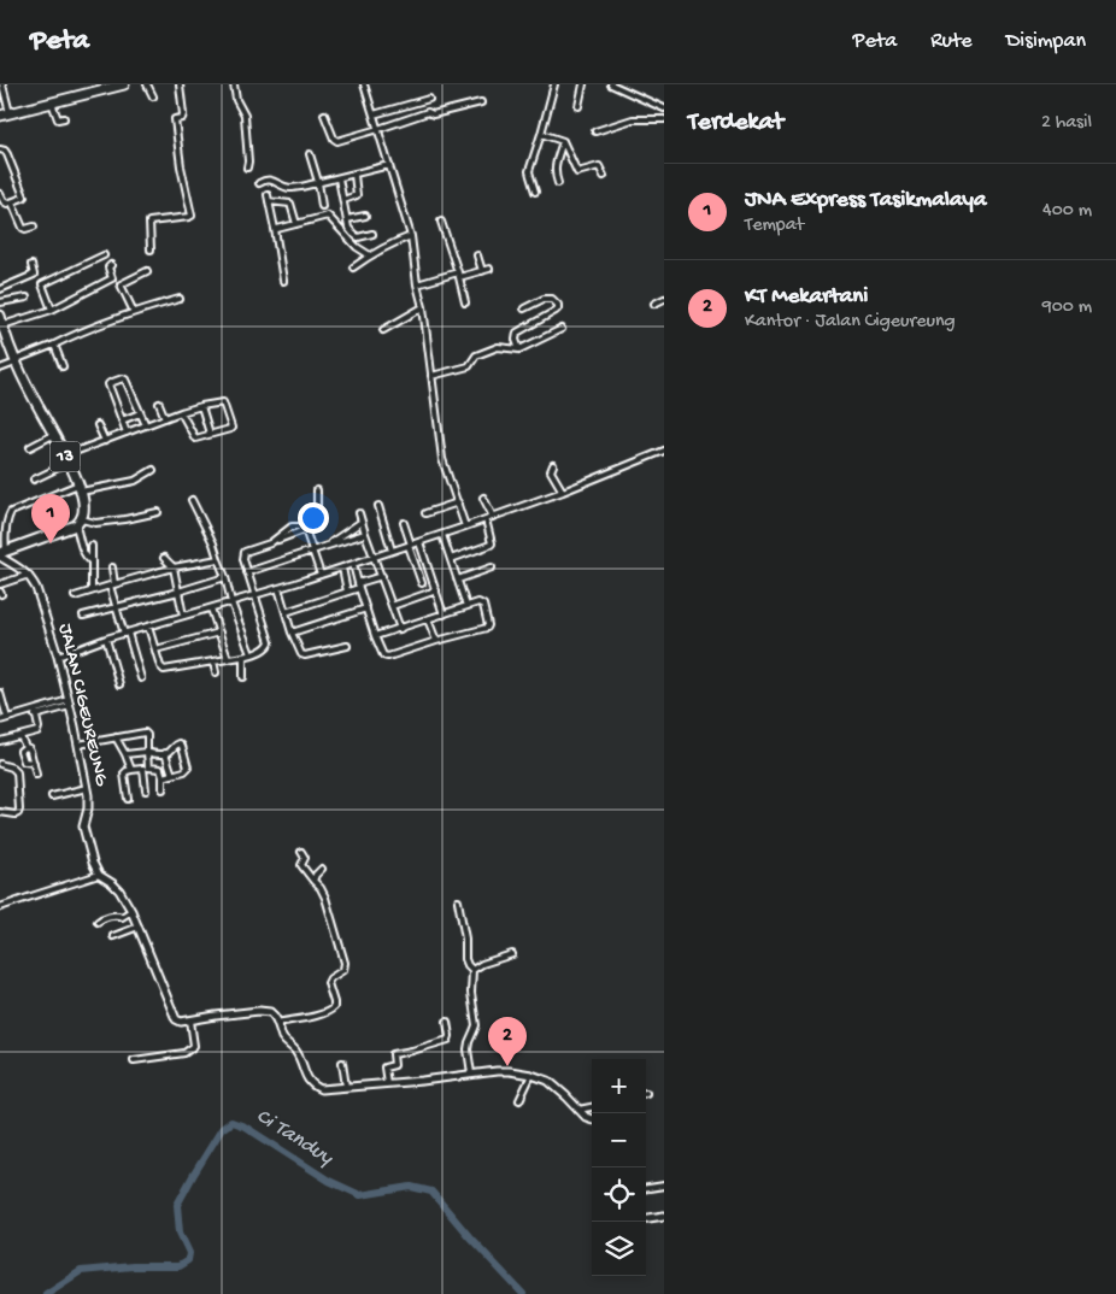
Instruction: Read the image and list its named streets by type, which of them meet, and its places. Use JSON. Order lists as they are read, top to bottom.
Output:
{
  "streets": {
    "highway": ["13"],
    "street": ["JALAN CIGEUREUNG"]
  },
  "water": ["Ci Tanduy"],
  "page": {
    "header": "Peta",
    "nav": ["Peta", "Rute", "Disimpan"],
    "heading": ["Terdekat", "2 hasil"],
    "list": [
      {
        "mark": "1",
        "name": "JNA Express Tasikmalaya",
        "note": "Tempat",
        "value": "400 m"
      },
      {
        "mark": "2",
        "name": "KT Mekartani",
        "note": "Kantor · Jalan Cigeureung",
        "value": "900 m"
      }
    ],
    "pins": ["1", "2"],
    "map_buttons": ["+", "−"]
  }
}
